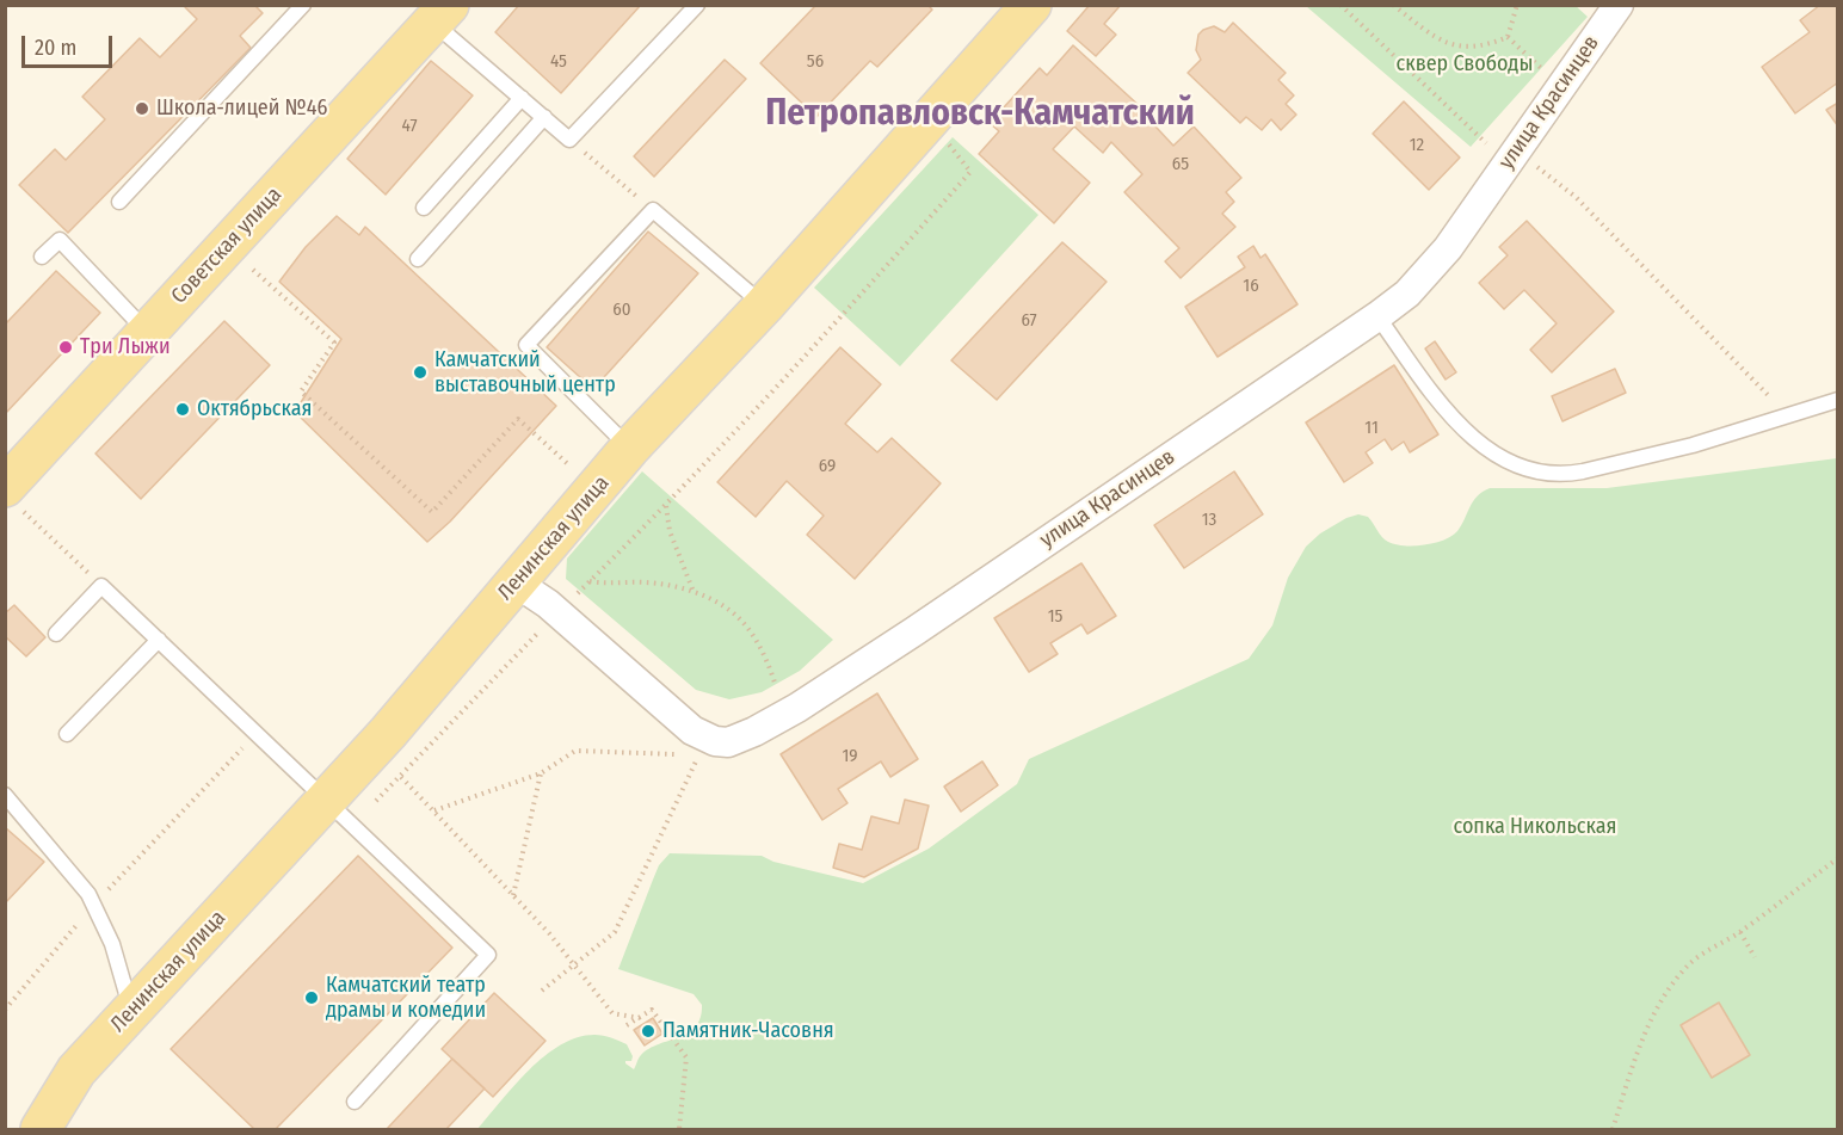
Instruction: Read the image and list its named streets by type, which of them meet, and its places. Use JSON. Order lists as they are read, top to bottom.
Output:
{
  "streets": {
    "main road": ["Советская улица", "Ленинская улица"],
    "street": ["улица Красинцев"]
  },
  "districts": ["Петропавловск-Камчатский"],
  "parks": ["cквер Свободы", "сопка Никольская"],
  "places": [
    "Школа-лицей №46",
    "Три Лыжи",
    "Камчатский выставочный центр",
    "Октябрьская",
    "Камчатский театр драмы и комедии",
    "Памятник-Часовня"
  ],
  "house_numbers": [
    "45",
    "56",
    "47",
    "12",
    "65",
    "16",
    "60",
    "67",
    "11",
    "69",
    "13",
    "15",
    "19"
  ],
  "scale_bar": "20 m"
}
